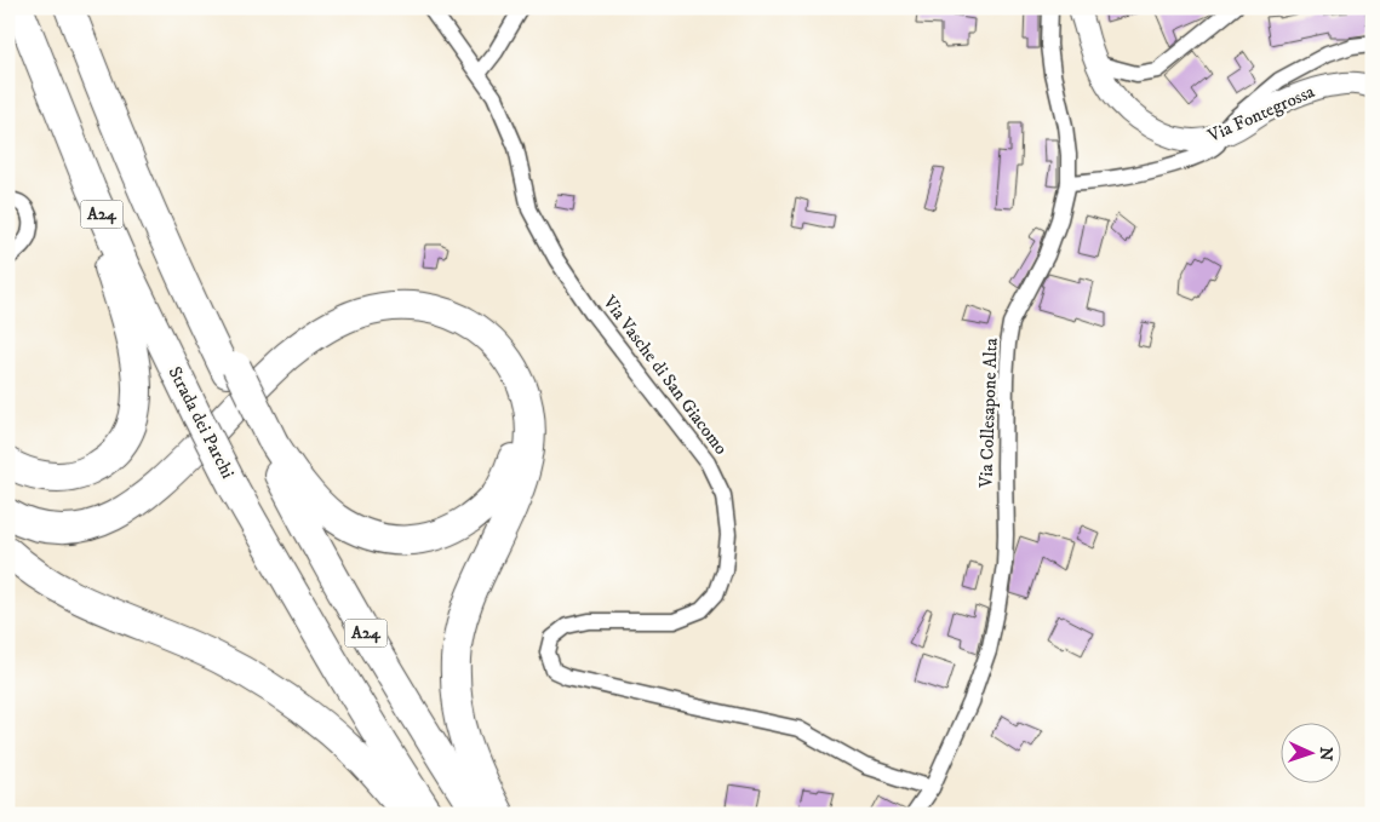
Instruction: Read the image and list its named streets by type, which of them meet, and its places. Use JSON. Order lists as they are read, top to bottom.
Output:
{
  "streets": {
    "highway": ["A24", "Strada dei Parchi"],
    "street": ["Via Fontegrossa", "Via Vasche di San Giacomo", "Via Collesapone Alta"]
  },
  "crossings": [
    ["Via Vasche di San Giacomo", "Via Collesapone Alta"]
  ],
  "north": "right"
}
